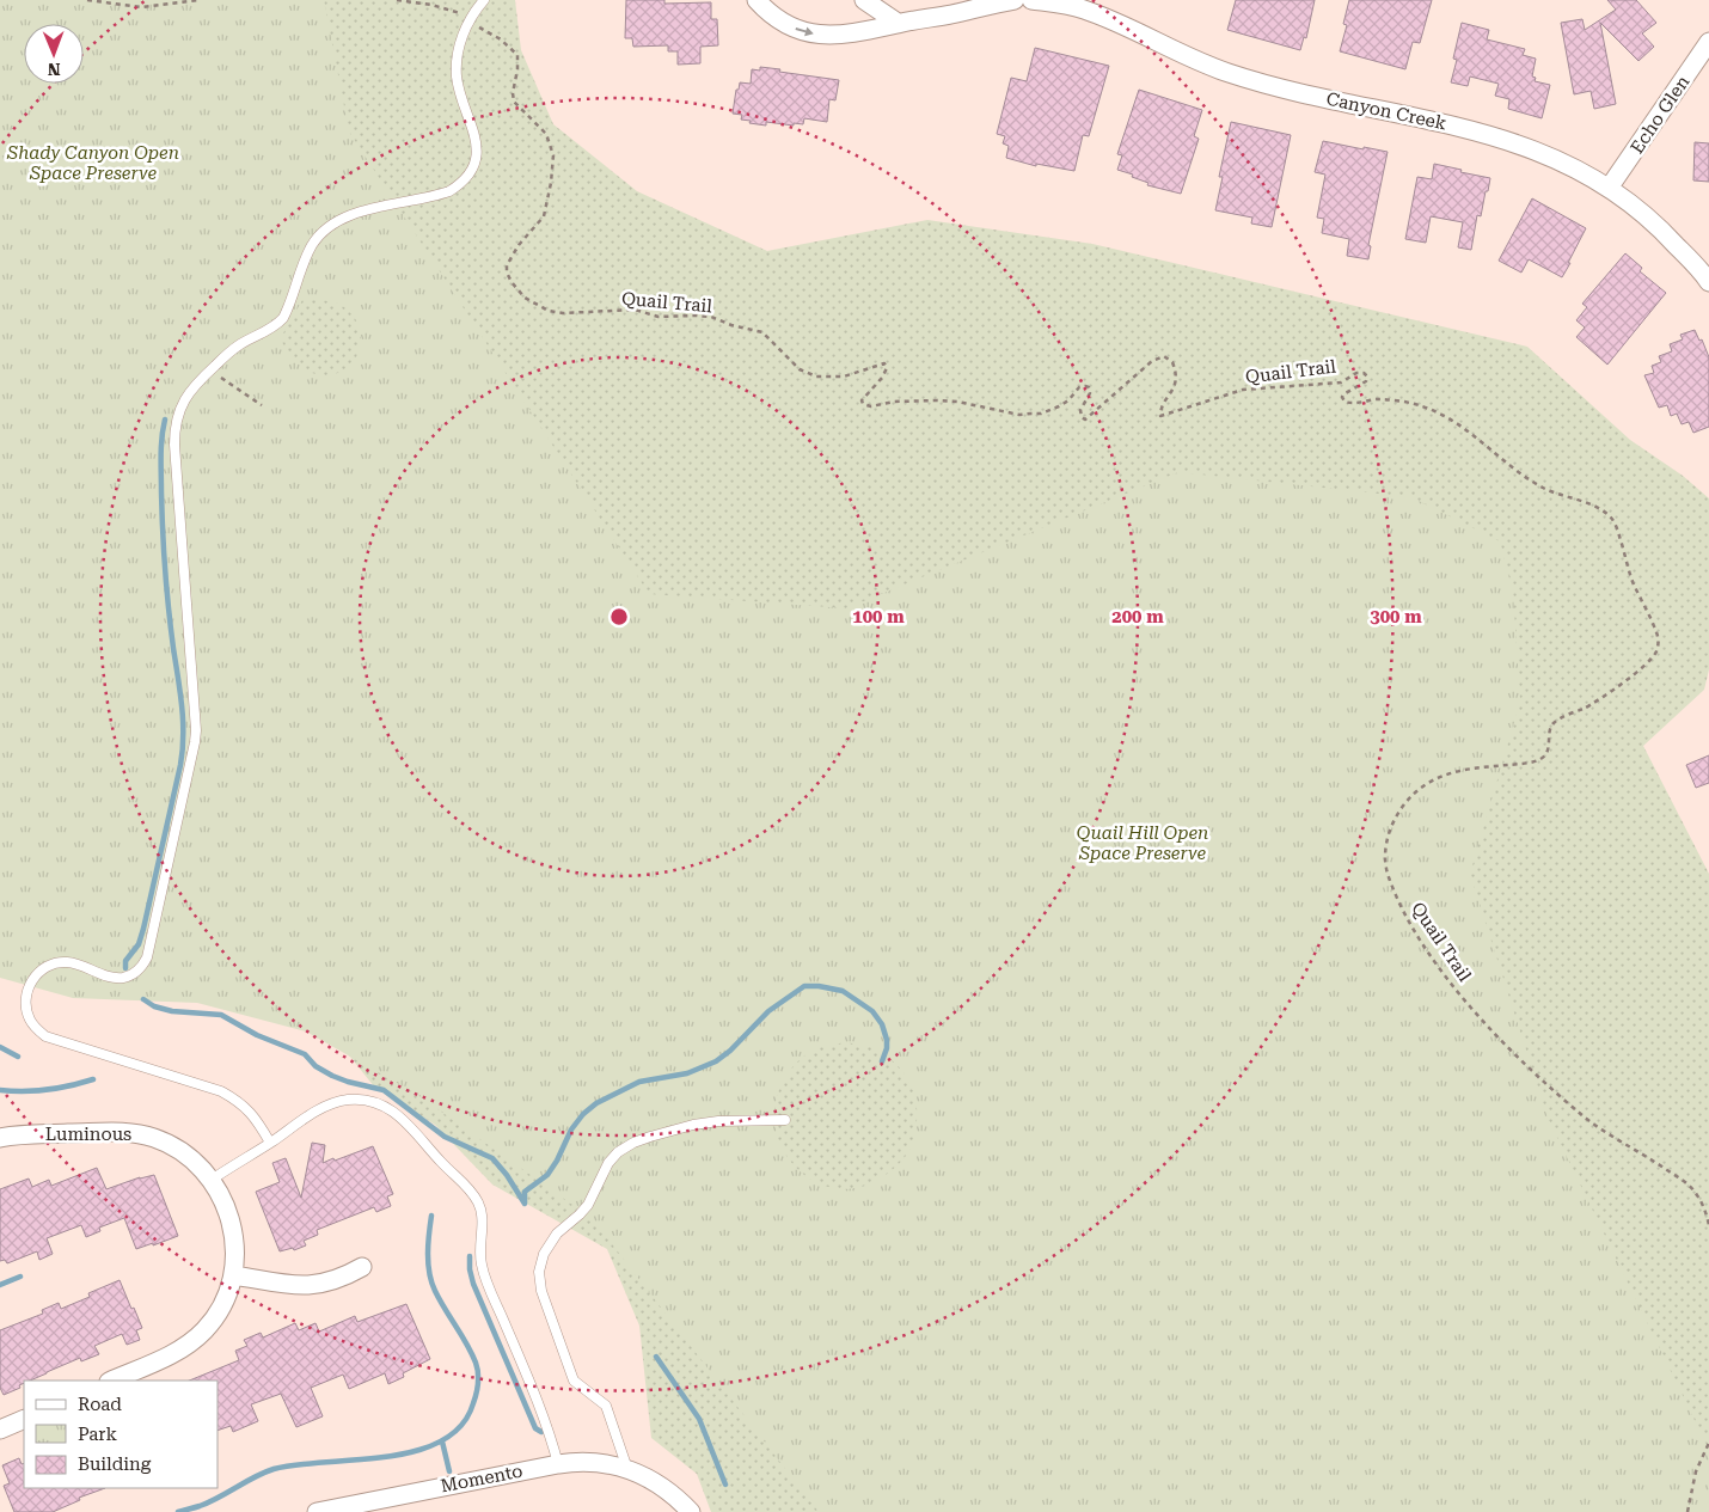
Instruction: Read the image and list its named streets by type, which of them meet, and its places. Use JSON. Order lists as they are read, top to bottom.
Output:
{
  "streets": {
    "street": [
      "Canyon Creek",
      "Echo Glen",
      "Luminous",
      "Momento"
    ],
    "path": ["Quail Trail"]
  },
  "crossings": [
    ["Canyon Creek", "Echo Glen"]
  ],
  "parks": ["Shady Canyon Open Space Preserve", "Quail Hill Open Space Preserve"],
  "legend": ["Road", "Park", "Building"],
  "north": "bottom",
  "rings": ["100 m", "200 m", "300 m"]
}
